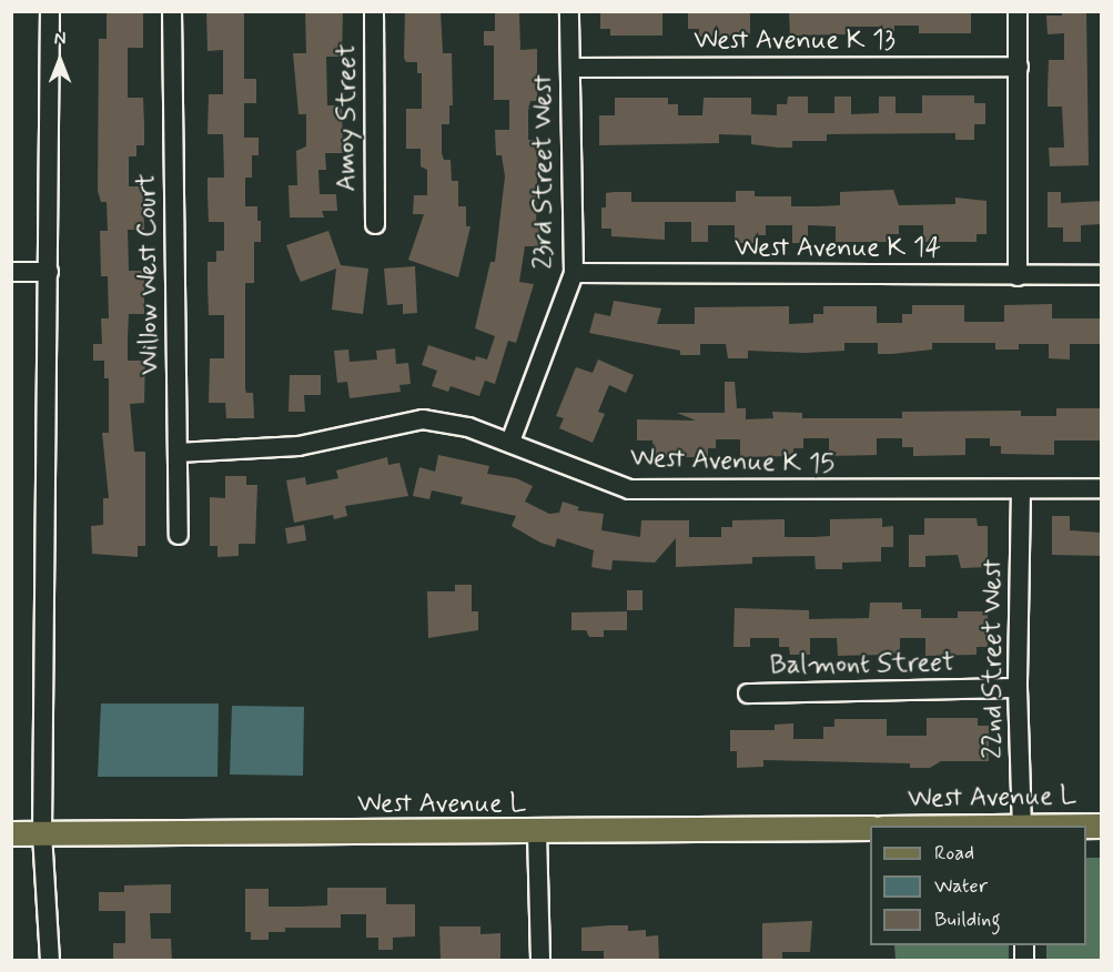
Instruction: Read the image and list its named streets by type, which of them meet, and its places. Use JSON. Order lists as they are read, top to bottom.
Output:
{
  "streets": {
    "main road": ["West Avenue L"],
    "street": [
      "West Avenue K 13",
      "Amoy Street",
      "23rd Street West",
      "West Avenue K 14",
      "Willow West Court",
      "West Avenue K 15",
      "22nd Street West",
      "Balmont Street"
    ]
  },
  "crossings": [
    ["West Avenue K 13", "23rd Street West"],
    ["23rd Street West", "West Avenue K 14"],
    ["23rd Street West", "West Avenue K 15"],
    ["Willow West Court", "West Avenue K 15"],
    ["West Avenue K 15", "22nd Street West"],
    ["22nd Street West", "Balmont Street"]
  ],
  "legend": ["Road", "Water", "Building"],
  "north": "top"
}
